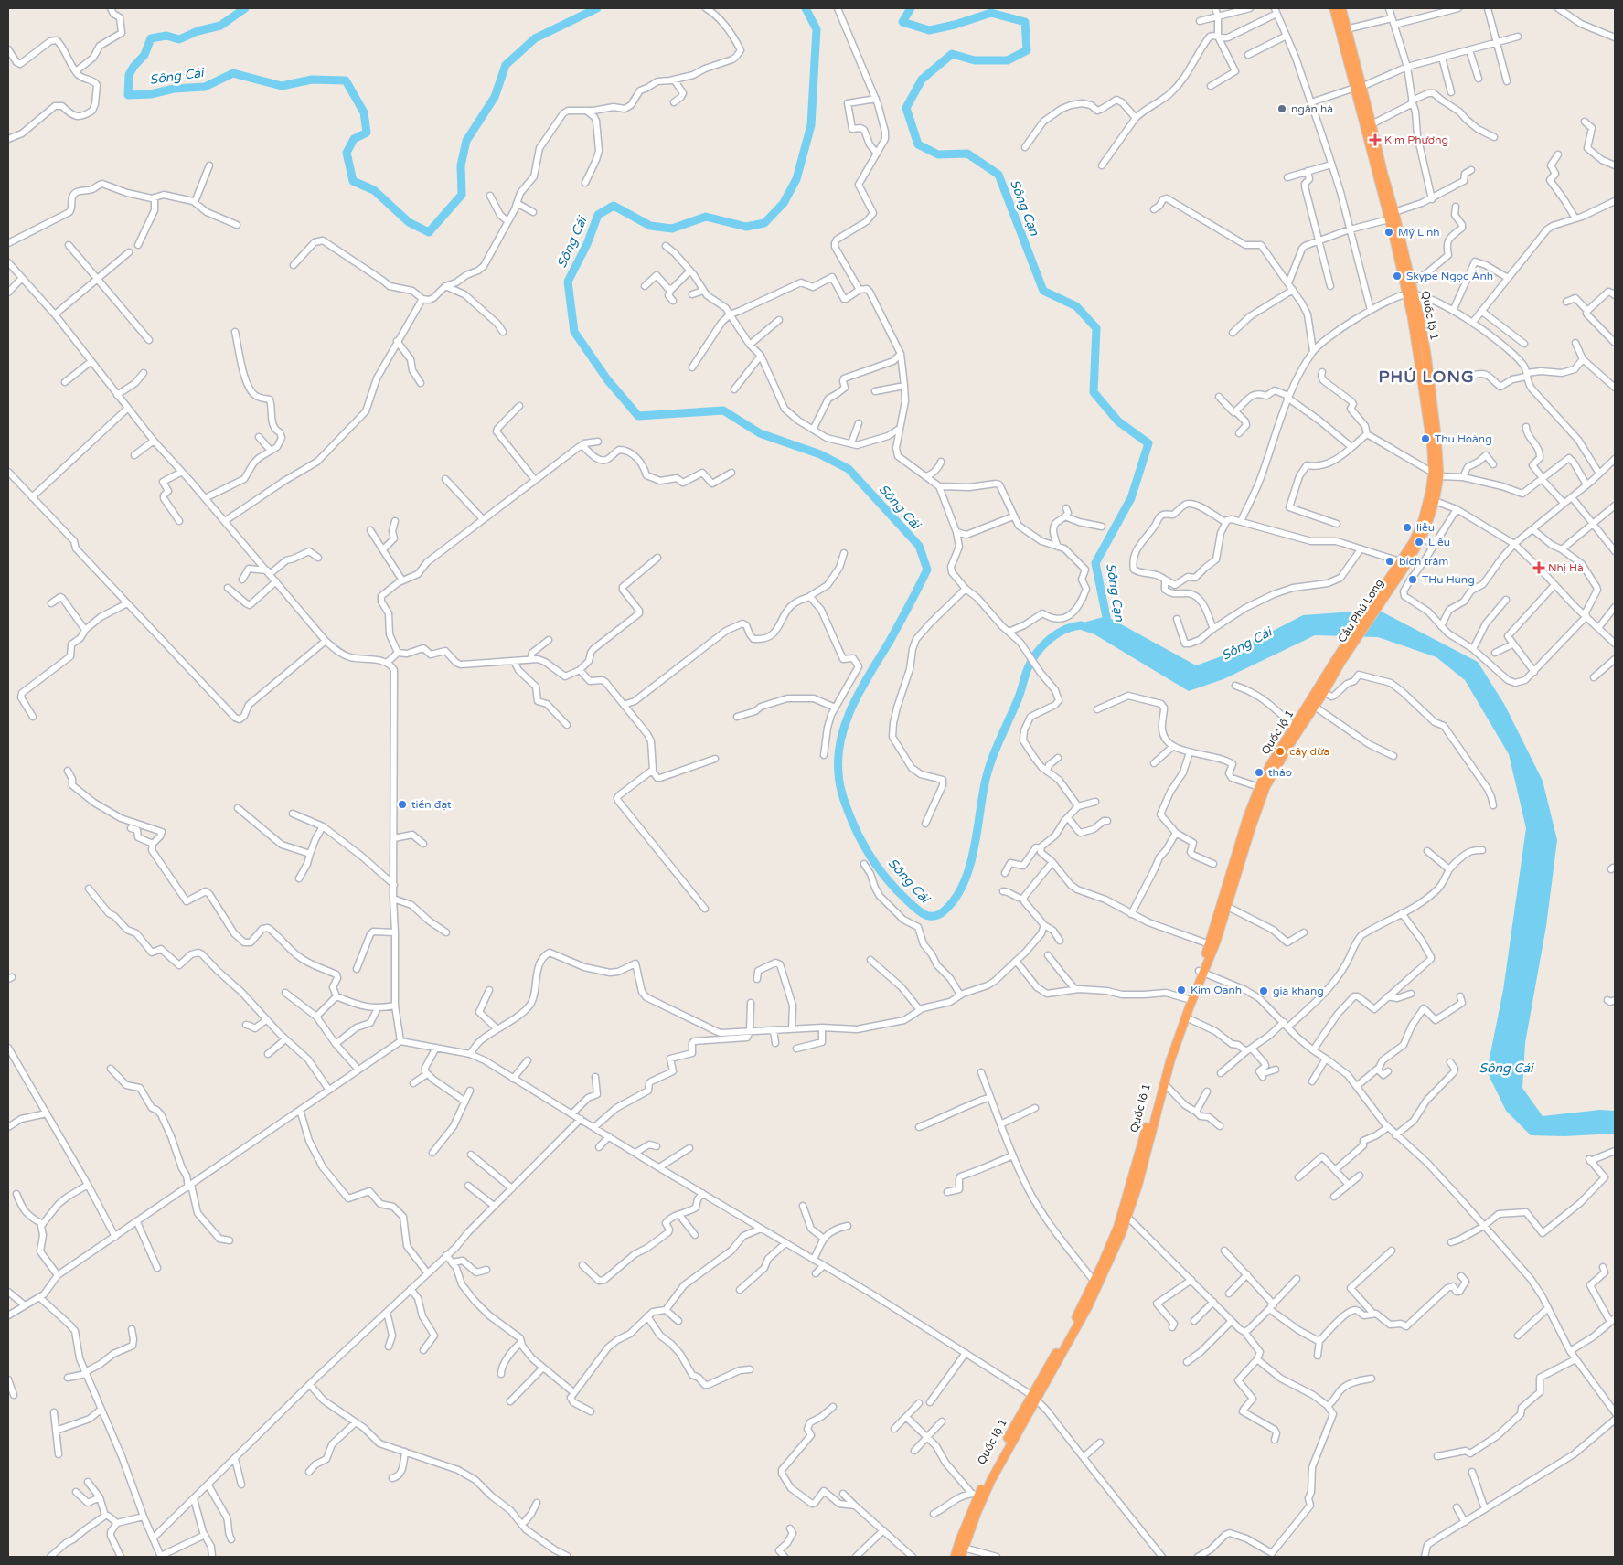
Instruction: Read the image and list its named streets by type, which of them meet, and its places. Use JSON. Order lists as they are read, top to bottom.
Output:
{
  "streets": {
    "highway": ["Quốc lộ 1", "Cầu Phú Long"]
  },
  "crossings": [
    ["Quốc lộ 1", "Cầu Phú Long"]
  ],
  "districts": ["PHÚ LONG"],
  "water": ["Sông Cái", "Sông Cạn"],
  "places": {
    "other": [
      "ngân hà",
      "Mỹ Linh",
      "Skype Ngọc Ánh",
      "Thu Hoàng",
      "liễu",
      "Liễu",
      "bích trâm",
      "THu Hùng",
      "cây dừa",
      "thảo",
      "tiến đạt",
      "Kim Oanh",
      "gia khang"
    ],
    "health": ["Kim Phương", "Nhị Hà"]
  }
}
